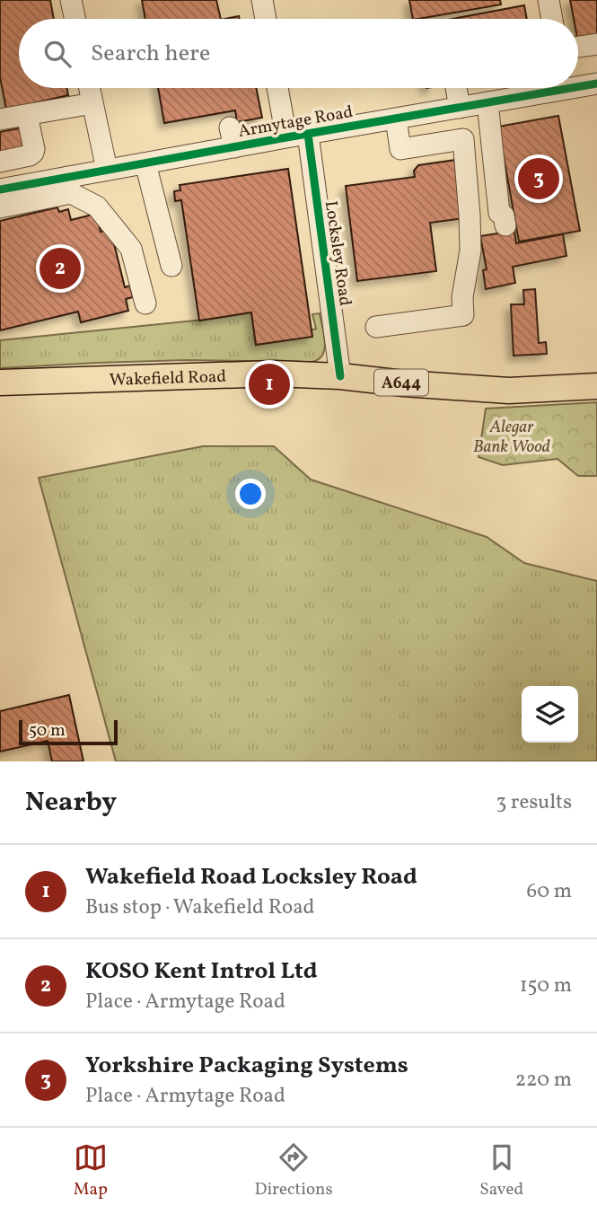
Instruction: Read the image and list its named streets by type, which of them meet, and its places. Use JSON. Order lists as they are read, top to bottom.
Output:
{
  "streets": {
    "main road": ["Wakefield Road", "A644"],
    "street": ["Armytage Road", "Locksley Road"]
  },
  "crossings": [
    ["Armytage Road", "Locksley Road"],
    ["Locksley Road", "Wakefield Road"]
  ],
  "parks": ["Alegar Bank Wood"],
  "scale_bar": "50 m",
  "page": {
    "search": "Search here",
    "pins": ["3", "2", "1"],
    "scale": "50 m",
    "heading": ["Nearby", "3 results"],
    "list": [
      {
        "mark": "1",
        "name": "Wakefield Road Locksley Road",
        "note": "Bus stop · Wakefield Road",
        "value": "60 m"
      },
      {
        "mark": "2",
        "name": "KOSO Kent Introl Ltd",
        "note": "Place · Armytage Road",
        "value": "150 m"
      },
      {
        "mark": "3",
        "name": "Yorkshire Packaging Systems",
        "note": "Place · Armytage Road",
        "value": "220 m"
      }
    ],
    "nav": ["Map", "Directions", "Saved"]
  }
}
